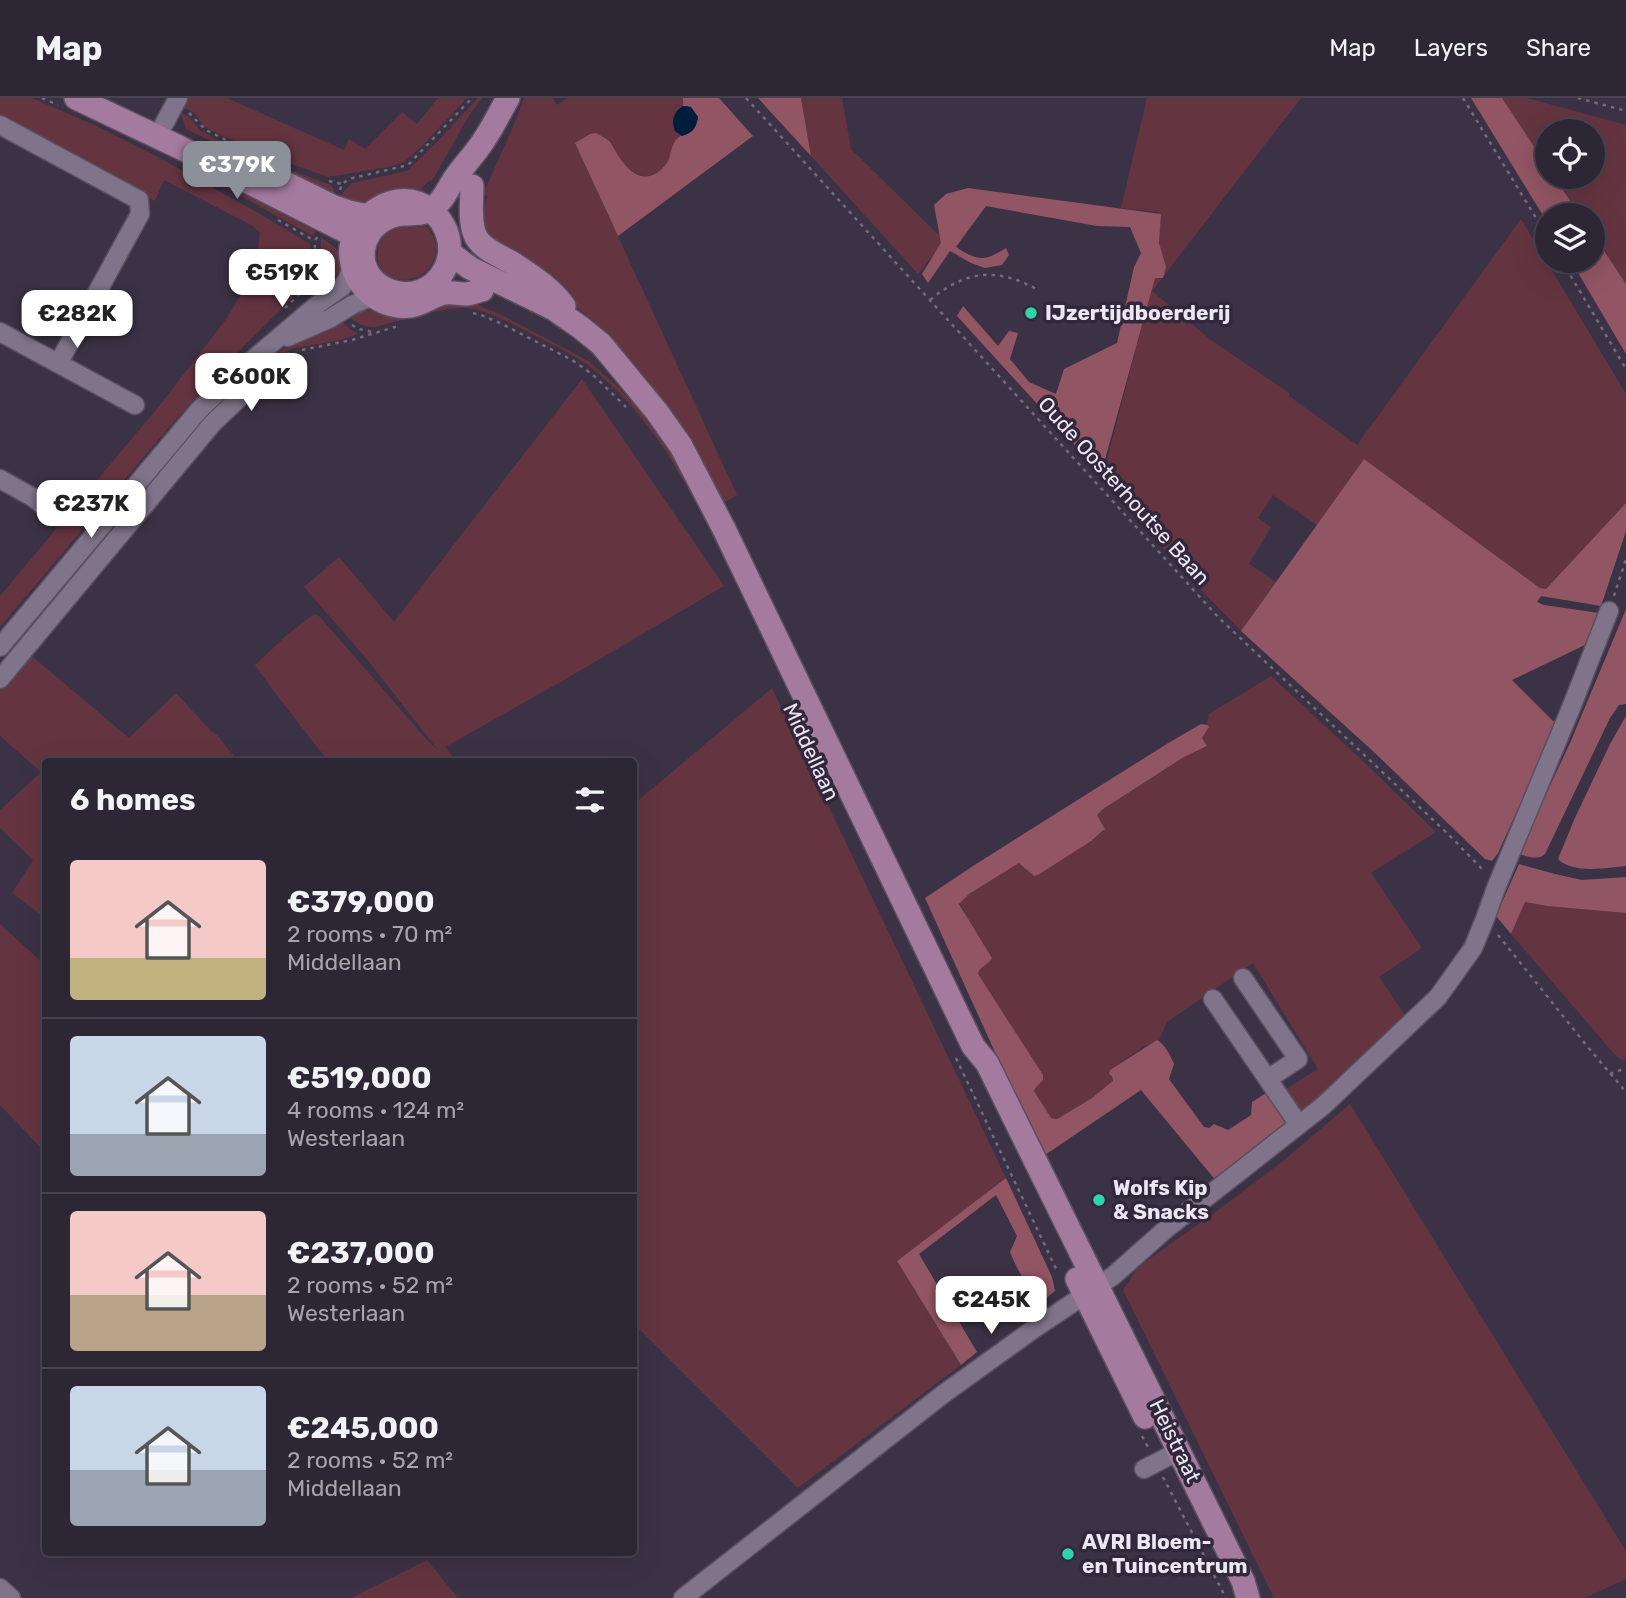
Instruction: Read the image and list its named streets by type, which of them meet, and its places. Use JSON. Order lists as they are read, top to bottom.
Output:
{
  "streets": {
    "main road": ["Middellaan", "Heistraat"],
    "path": ["Oude Oosterhoutse Baan"]
  },
  "crossings": [
    ["Middellaan", "Heistraat"]
  ],
  "places": ["IJzertijdboerderij", "Wolfs Kip & Snacks", "AVRI Bloem- en Tuincentrum"],
  "page": {
    "header": "Map",
    "nav": ["Map", "Layers", "Share"],
    "price": [
      "€379K",
      "€519K",
      "€282K",
      "€600K",
      "€237K",
      "€245K"
    ],
    "heading": "6 homes",
    "list": [
      {
        "name": "€379,000",
        "note": "2 rooms · 70 m² · Middellaan"
      },
      {
        "name": "€519,000",
        "note": "4 rooms · 124 m² · Westerlaan"
      },
      {
        "name": "€237,000",
        "note": "2 rooms · 52 m² · Westerlaan"
      },
      {
        "name": "€245,000",
        "note": "2 rooms · 52 m² · Middellaan"
      }
    ]
  }
}
